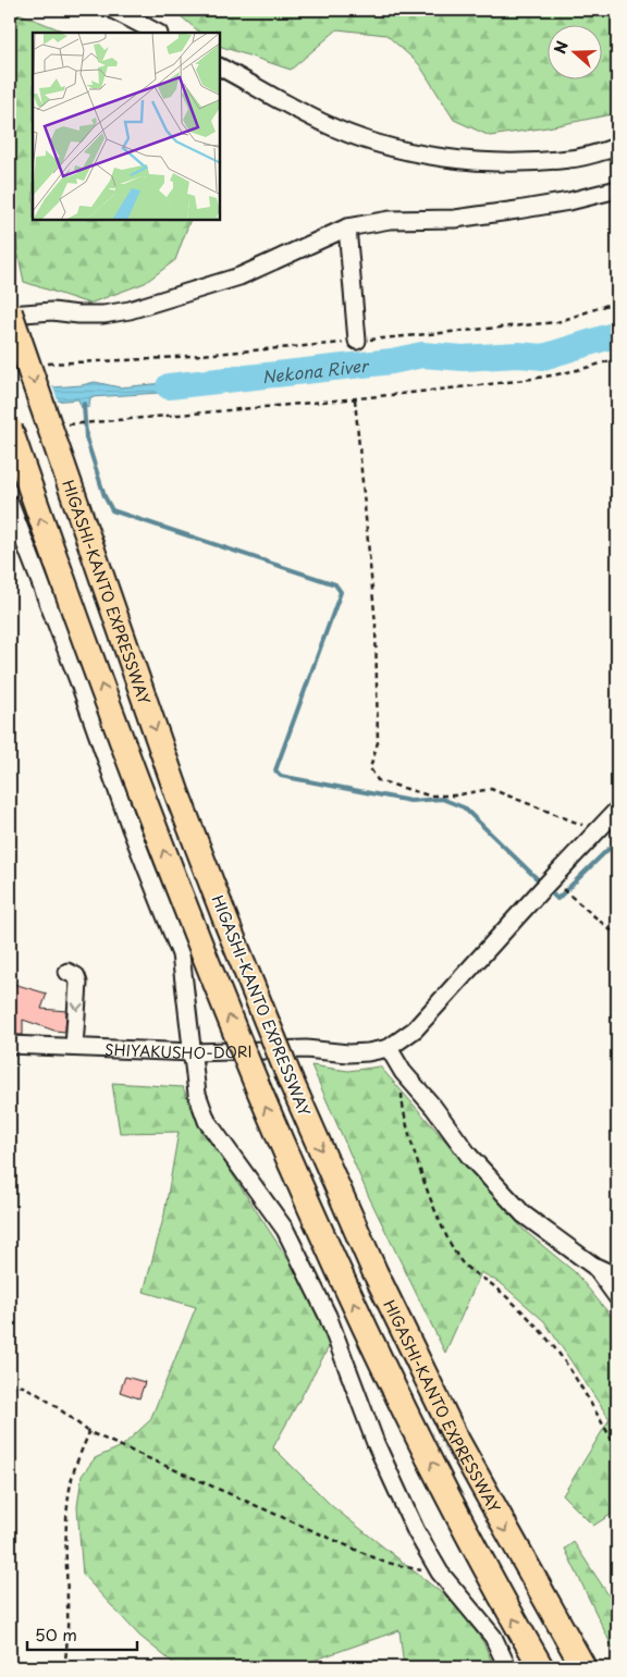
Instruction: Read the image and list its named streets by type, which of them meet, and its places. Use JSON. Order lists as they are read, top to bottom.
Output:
{
  "streets": {
    "highway": ["HIGASHI-KANTO EXPRESSWAY"],
    "street": ["SHIYAKUSHO-DORI"]
  },
  "water": ["Nekona River"],
  "scale_bar": "50 m",
  "north": "left"
}
